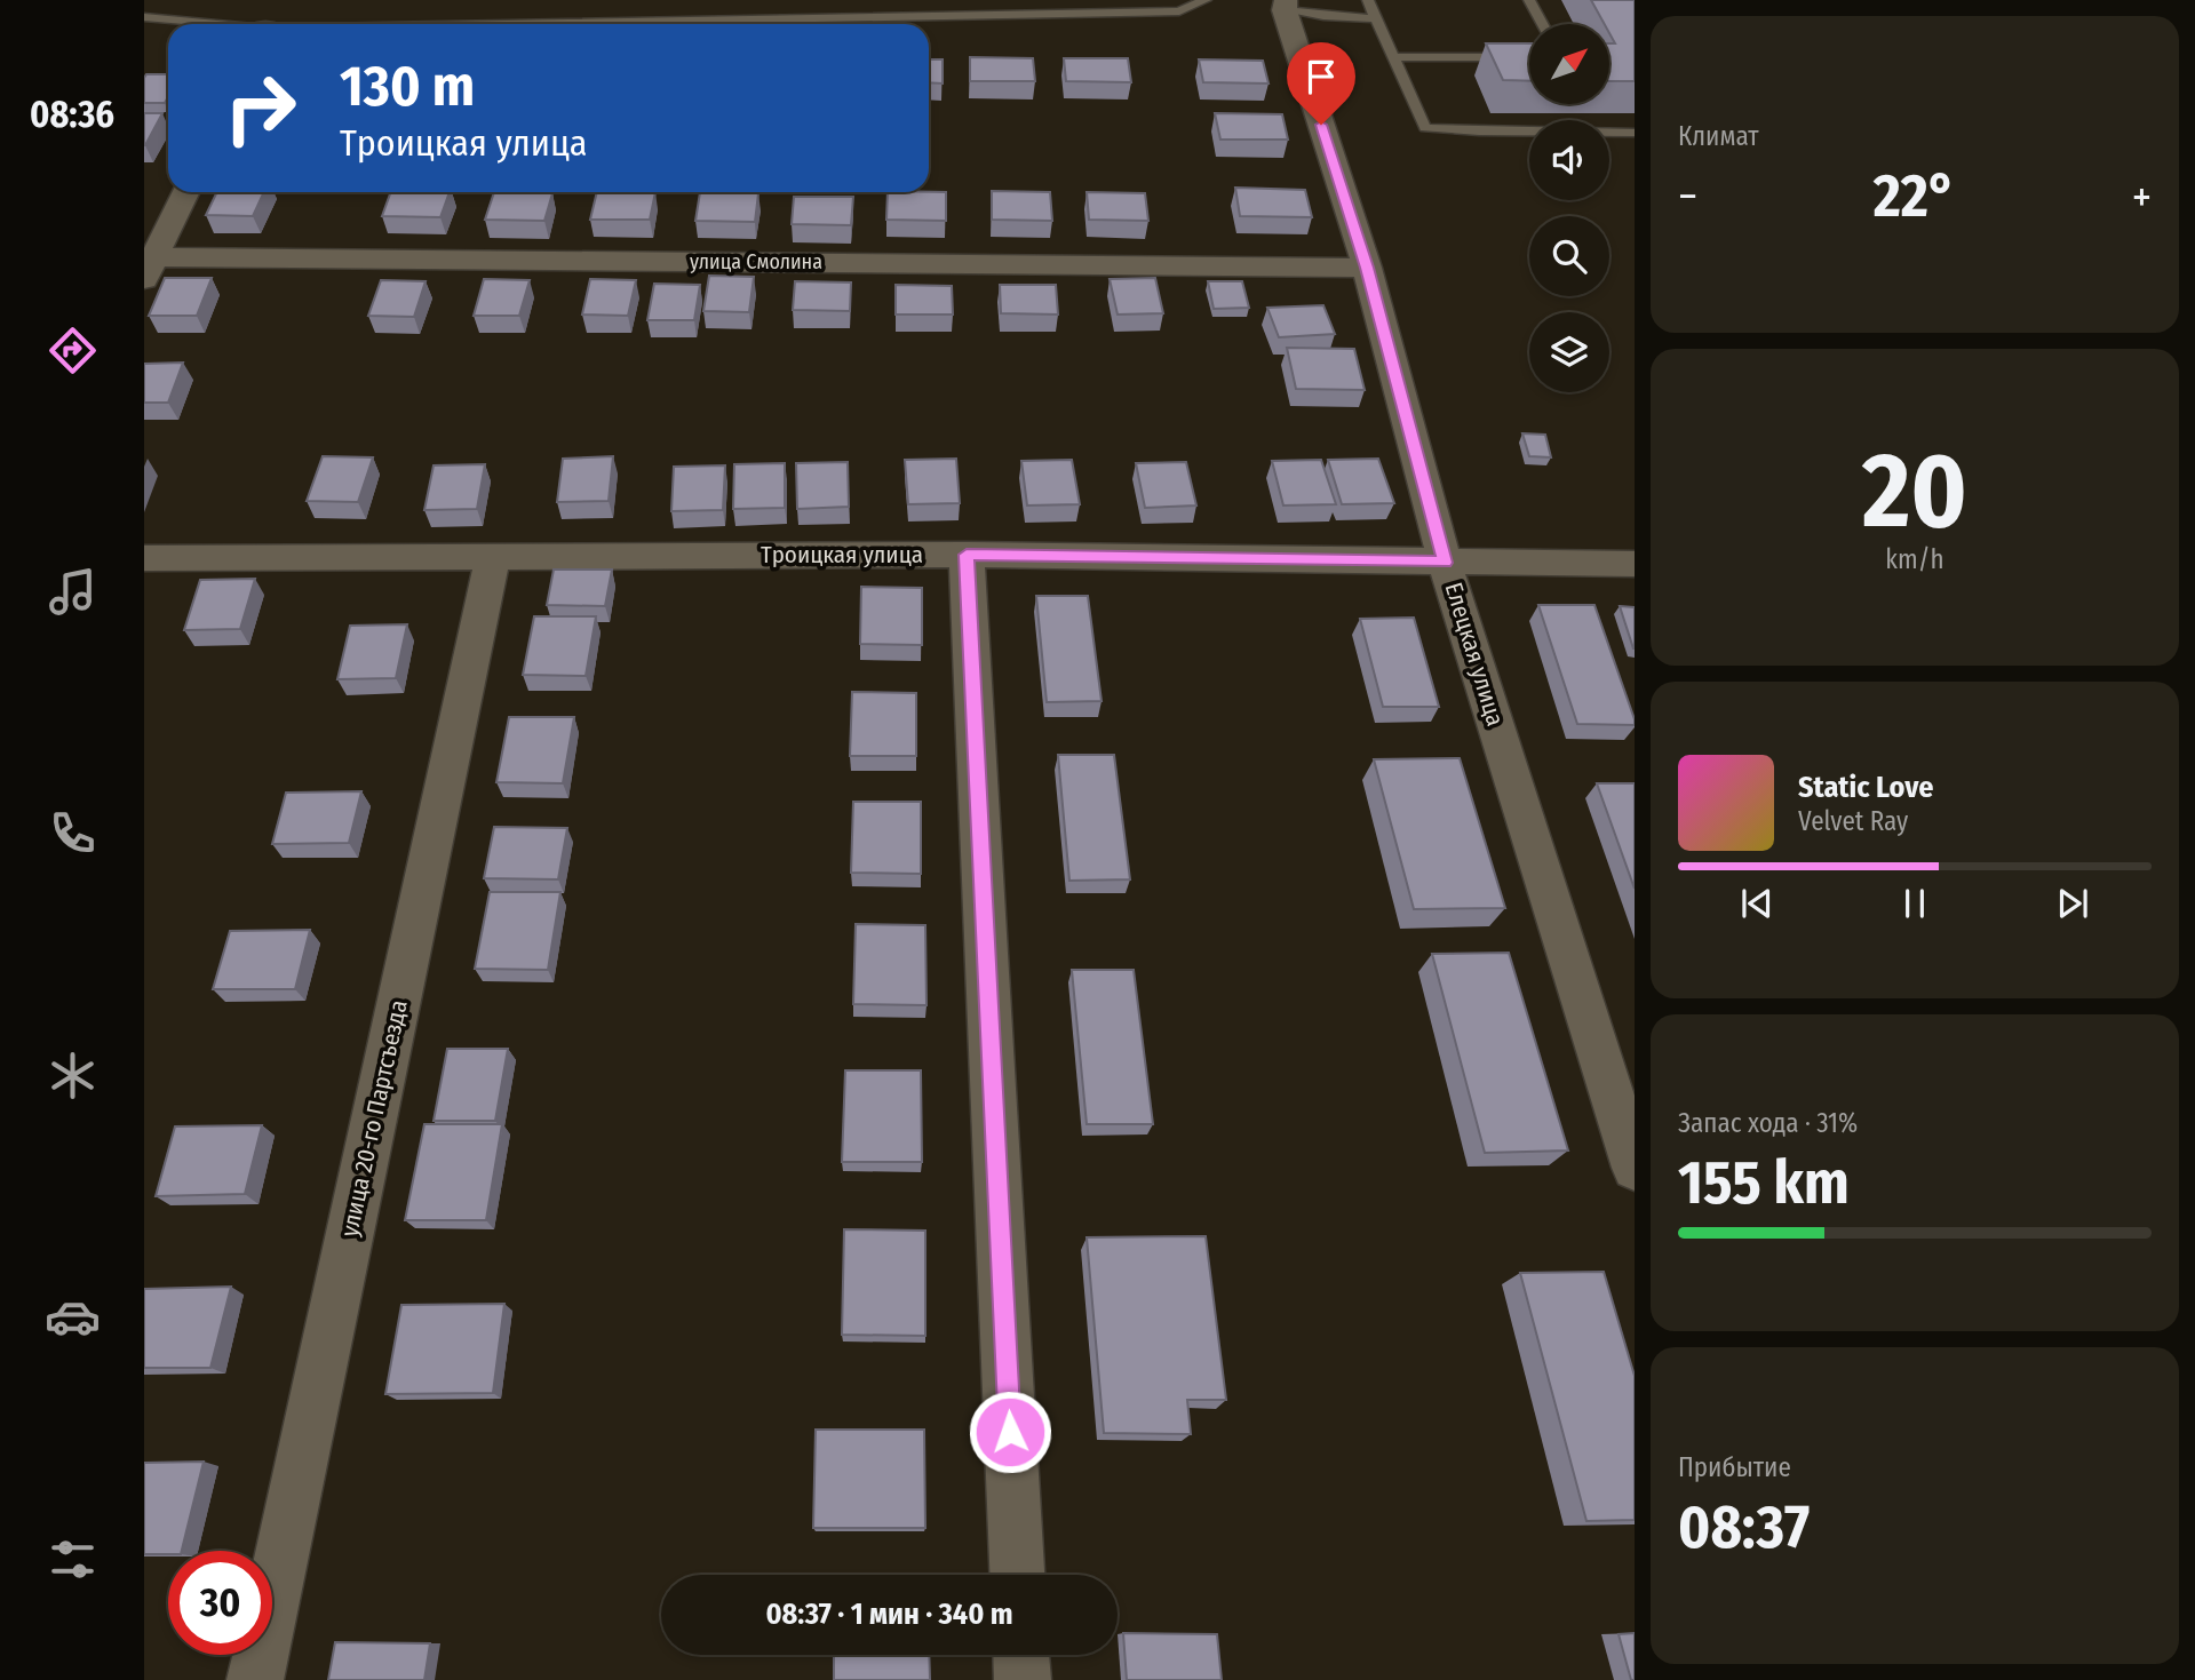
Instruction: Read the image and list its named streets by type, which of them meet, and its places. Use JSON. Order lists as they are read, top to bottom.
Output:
{
  "streets": {
    "street": [
      "улица Смолина",
      "Троицкая улица",
      "Елецкая улица",
      "улица 20-го Партсъезда"
    ]
  },
  "crossings": [
    ["улица Смолина", "Елецкая улица"],
    ["Троицкая улица", "Елецкая улица"],
    ["Троицкая улица", "улица 20-го Партсъезда"]
  ],
  "north": "top right",
  "page": {
    "tabs": "08:36",
    "tile": [
      "Климат",
      ["20", "km/h"],
      ["Запас хода · 31%", "155 km"],
      ["Прибытие", "08:37"]
    ],
    "turn": ["130 m", "Троицкая улица"],
    "heat": ["−", "22°", "+"],
    "song": ["Static Love", "Velvet Ray"],
    "limit": "30",
    "trip": "08:37 · 1 мин · 340 m"
  }
}
